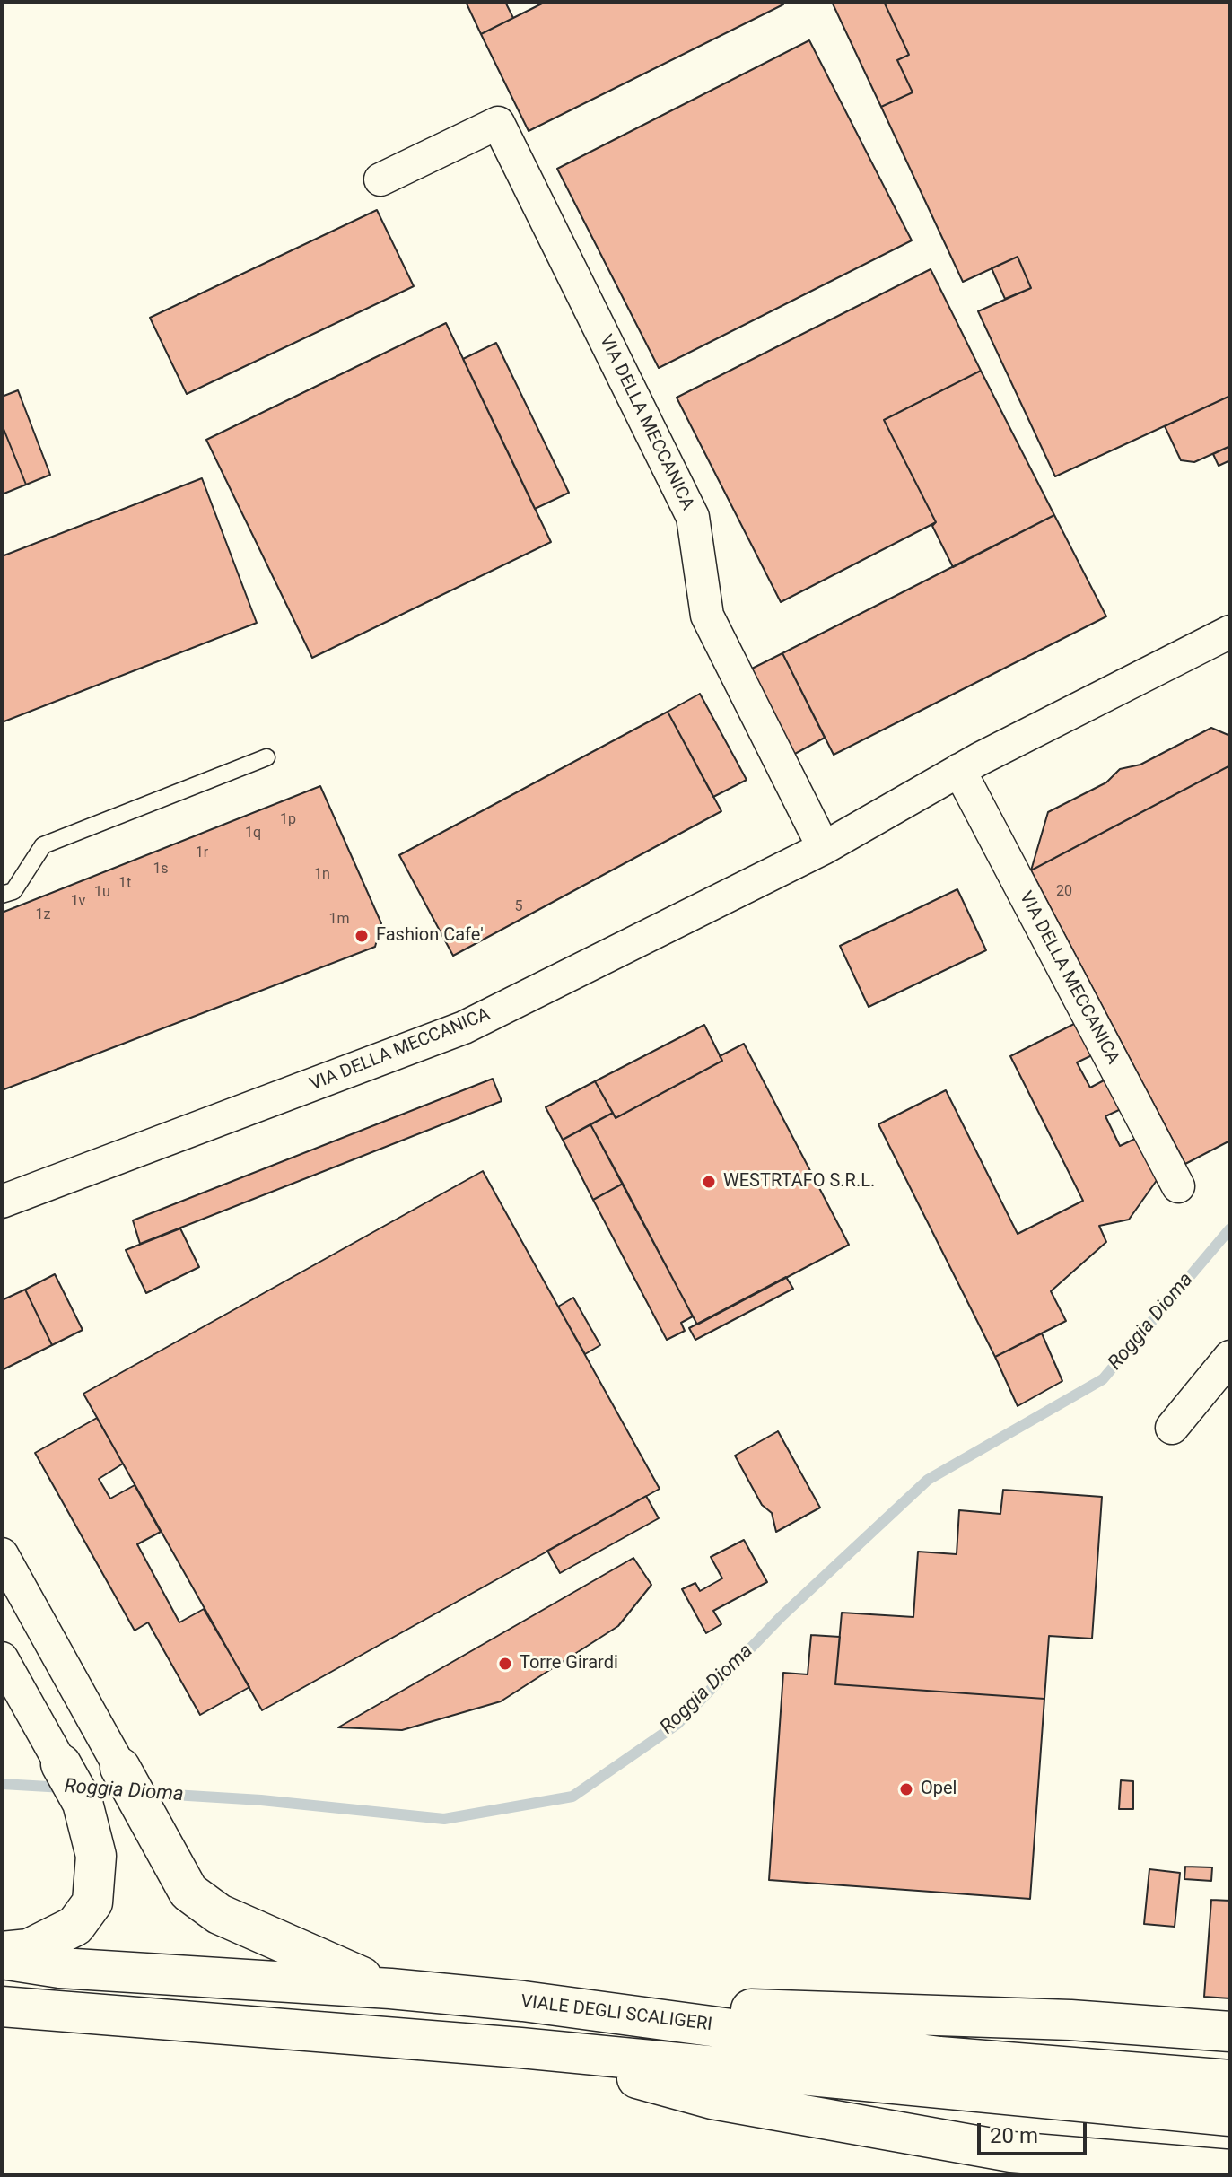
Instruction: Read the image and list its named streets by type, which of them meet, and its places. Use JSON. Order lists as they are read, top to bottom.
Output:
{
  "streets": {
    "highway": ["VIALE DEGLI SCALIGERI"],
    "street": ["VIA DELLA MECCANICA"]
  },
  "water": ["Roggia Dioma"],
  "places": [
    "Fashion Cafe'",
    "WESTRTAFO S.R.L.",
    "Torre Girardi",
    "Opel"
  ],
  "house_numbers": [
    "1p",
    "1q",
    "1r",
    "1s",
    "1n",
    "1t",
    "20",
    "1u",
    "1v",
    "5",
    "1z",
    "1m"
  ],
  "scale_bar": "20 m"
}
